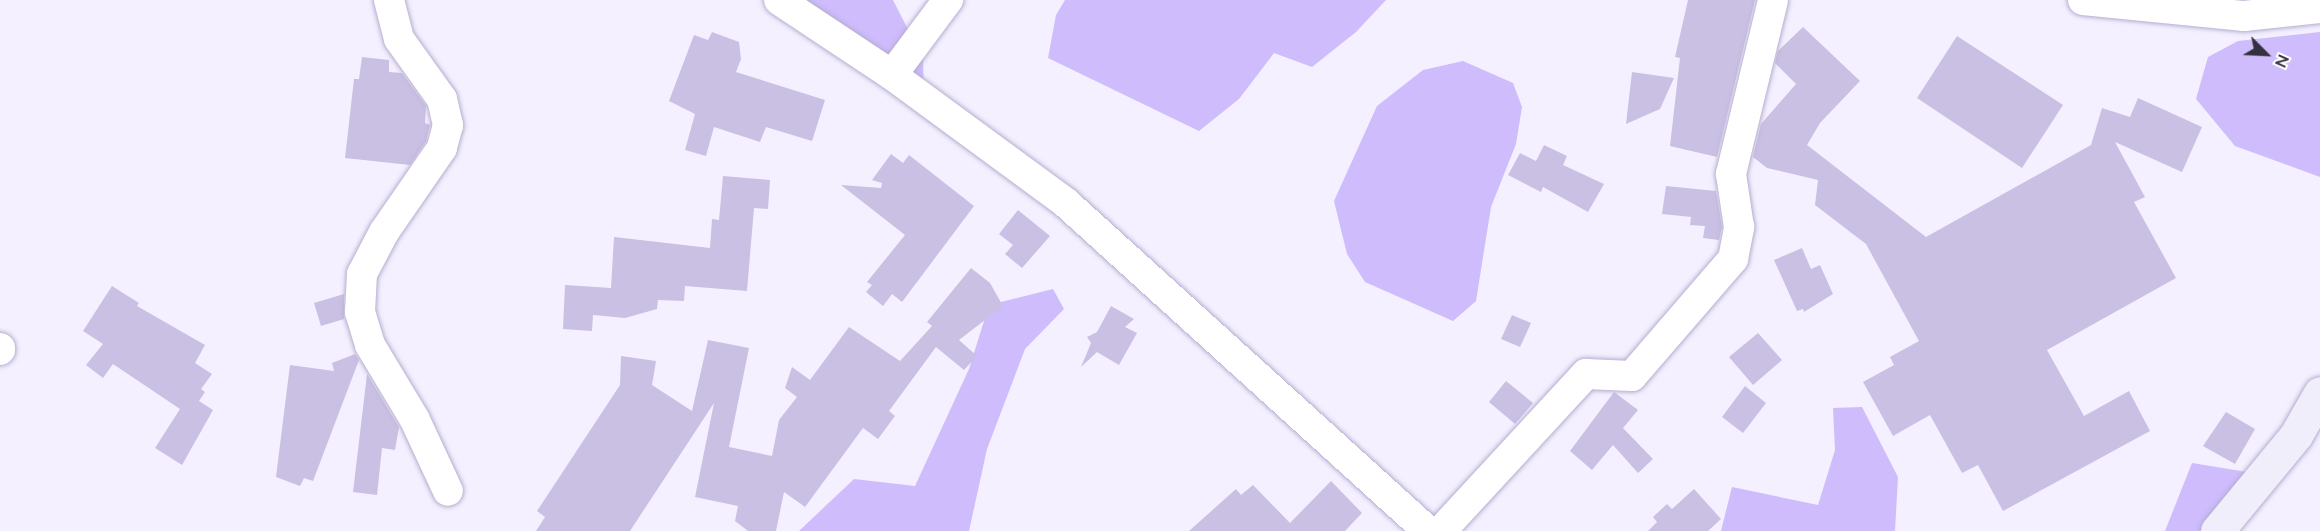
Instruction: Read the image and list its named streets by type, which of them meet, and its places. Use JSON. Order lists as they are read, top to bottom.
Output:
{
  "north": "bottom right"
}
